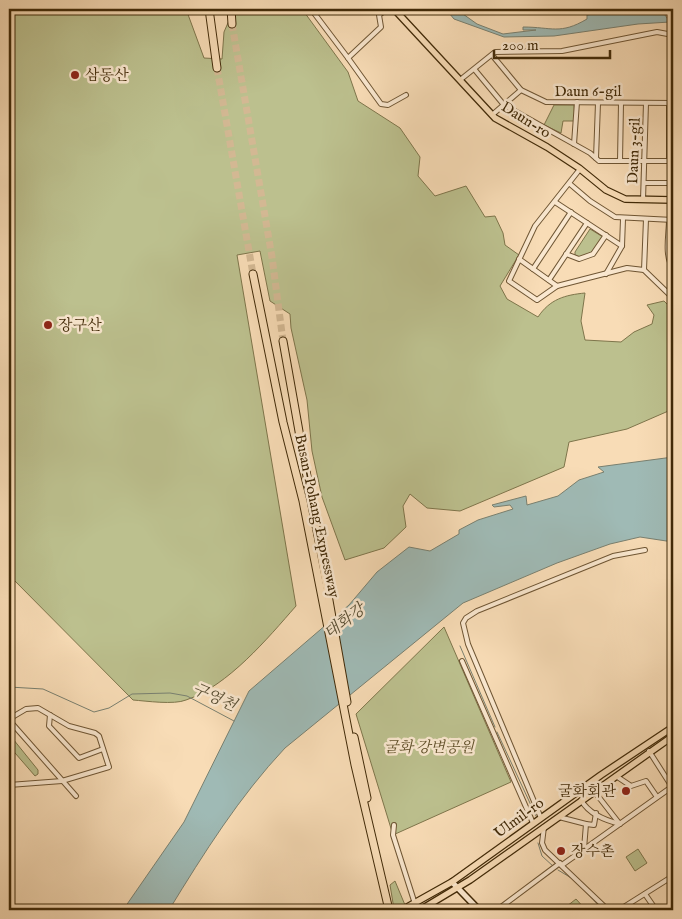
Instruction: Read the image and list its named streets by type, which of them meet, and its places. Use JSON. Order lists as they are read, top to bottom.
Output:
{
  "streets": {
    "highway": ["Busan-Pohang Expressway"],
    "main road": ["Daun-ro", "Ulmil-ro"],
    "street": ["Daun 6-gil", "Daun 3-gil"]
  },
  "crossings": [
    ["Daun 6-gil", "Daun 3-gil"],
    ["Daun-ro", "Daun 3-gil"]
  ],
  "water": ["태화강", "구영천"],
  "parks": ["굴화 강변공원"],
  "places": [
    "삼동산",
    "장구산",
    "굴화회관",
    "장수촌"
  ],
  "scale_bar": "200 m"
}
